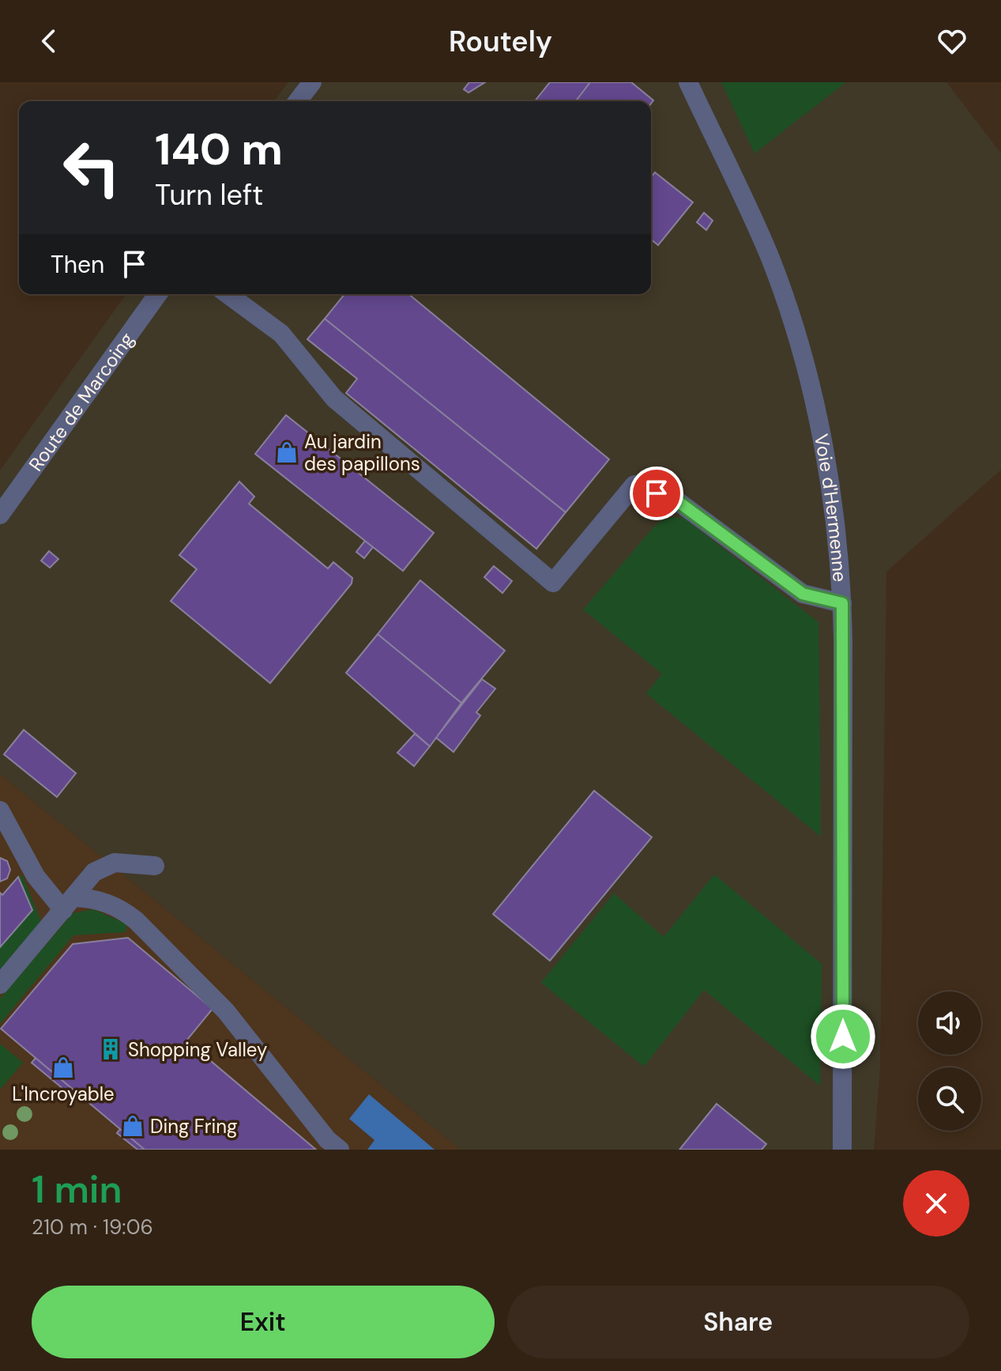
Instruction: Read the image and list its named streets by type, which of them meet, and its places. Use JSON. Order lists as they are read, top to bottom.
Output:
{
  "streets": {
    "street": ["Route de Marcoing", "Voie d'Hermenne"]
  },
  "places": {
    "shop": ["Au jardin des papillons", "L'Incroyable", "Ding Fring"],
    "building": ["Shopping Valley"]
  },
  "page": {
    "header": "Routely",
    "turn": ["140 m", "Turn left"],
    "then": "Then",
    "heading": ["1 min", "210 m · 19:06"],
    "buttons": ["Exit", "Share"]
  }
}
